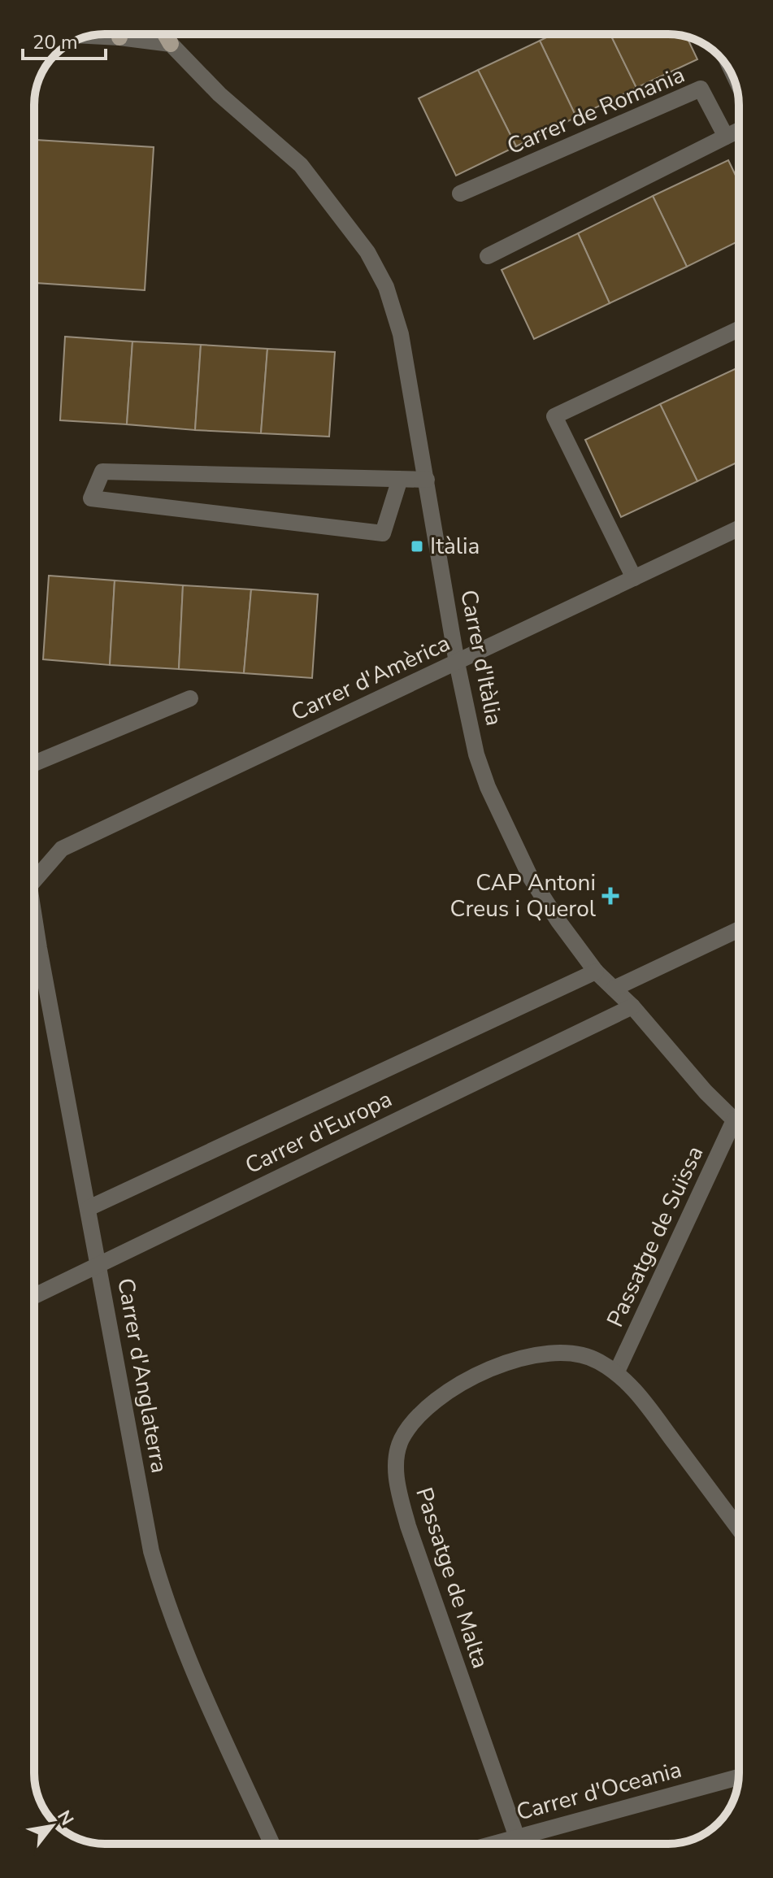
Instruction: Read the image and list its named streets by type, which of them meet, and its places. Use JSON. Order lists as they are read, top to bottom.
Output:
{
  "streets": {
    "street": [
      "Carrer de Romania",
      "Carrer d'Itàlia",
      "Carrer d'Amèrica",
      "Carrer d'Europa",
      "Passatge de Suïssa",
      "Carrer d'Anglaterra",
      "Passatge de Malta",
      "Carrer d'Oceania"
    ]
  },
  "crossings": [
    ["Carrer d'Itàlia", "Carrer d'Amèrica"],
    ["Carrer d'Itàlia", "Carrer d'Europa"],
    ["Carrer d'Itàlia", "Passatge de Suïssa"],
    ["Carrer d'Europa", "Carrer d'Anglaterra"],
    ["Passatge de Suïssa", "Passatge de Malta"],
    ["Passatge de Malta", "Carrer d'Oceania"]
  ],
  "places": {
    "transit": ["Itàlia"],
    "health": ["CAP Antoni Creus i Querol"]
  },
  "scale_bar": "20 m",
  "north": "top right"
}
